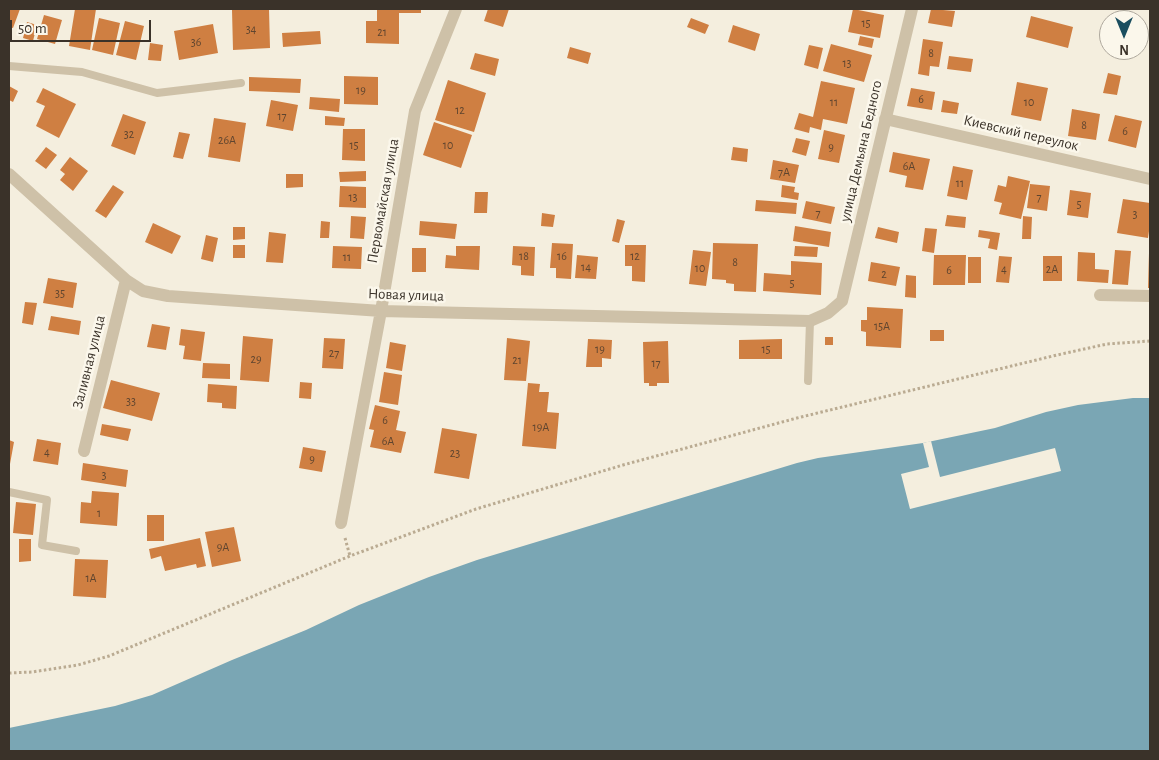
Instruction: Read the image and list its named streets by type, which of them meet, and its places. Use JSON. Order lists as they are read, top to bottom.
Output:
{
  "streets": {
    "street": [
      "Киевский переулок",
      "улица Демьяна Бедного",
      "Первомайская улица",
      "Новая улица",
      "Заливная улица"
    ]
  },
  "crossings": [
    ["Киевский переулок", "улица Демьяна Бедного"],
    ["улица Демьяна Бедного", "Новая улица"],
    ["Первомайская улица", "Новая улица"],
    ["Новая улица", "Заливная улица"]
  ],
  "house_numbers": [
    "15",
    "34",
    "21",
    "36",
    "8",
    "13",
    "19",
    "6",
    "11",
    "10",
    "12",
    "17",
    "8",
    "6",
    "32",
    "26А",
    "15",
    "10",
    "9",
    "6А",
    "7А",
    "11",
    "13",
    "7",
    "5",
    "7",
    "3",
    "18",
    "16",
    "12",
    "11",
    "8",
    "14",
    "10",
    "4",
    "2А",
    "6",
    "2",
    "5",
    "35",
    "15А",
    "19",
    "15",
    "27",
    "29",
    "21",
    "17",
    "33",
    "6",
    "19А",
    "6А",
    "4",
    "23",
    "9",
    "3",
    "1",
    "9А",
    "1А"
  ],
  "scale_bar": "50 m",
  "north": "bottom"
}
